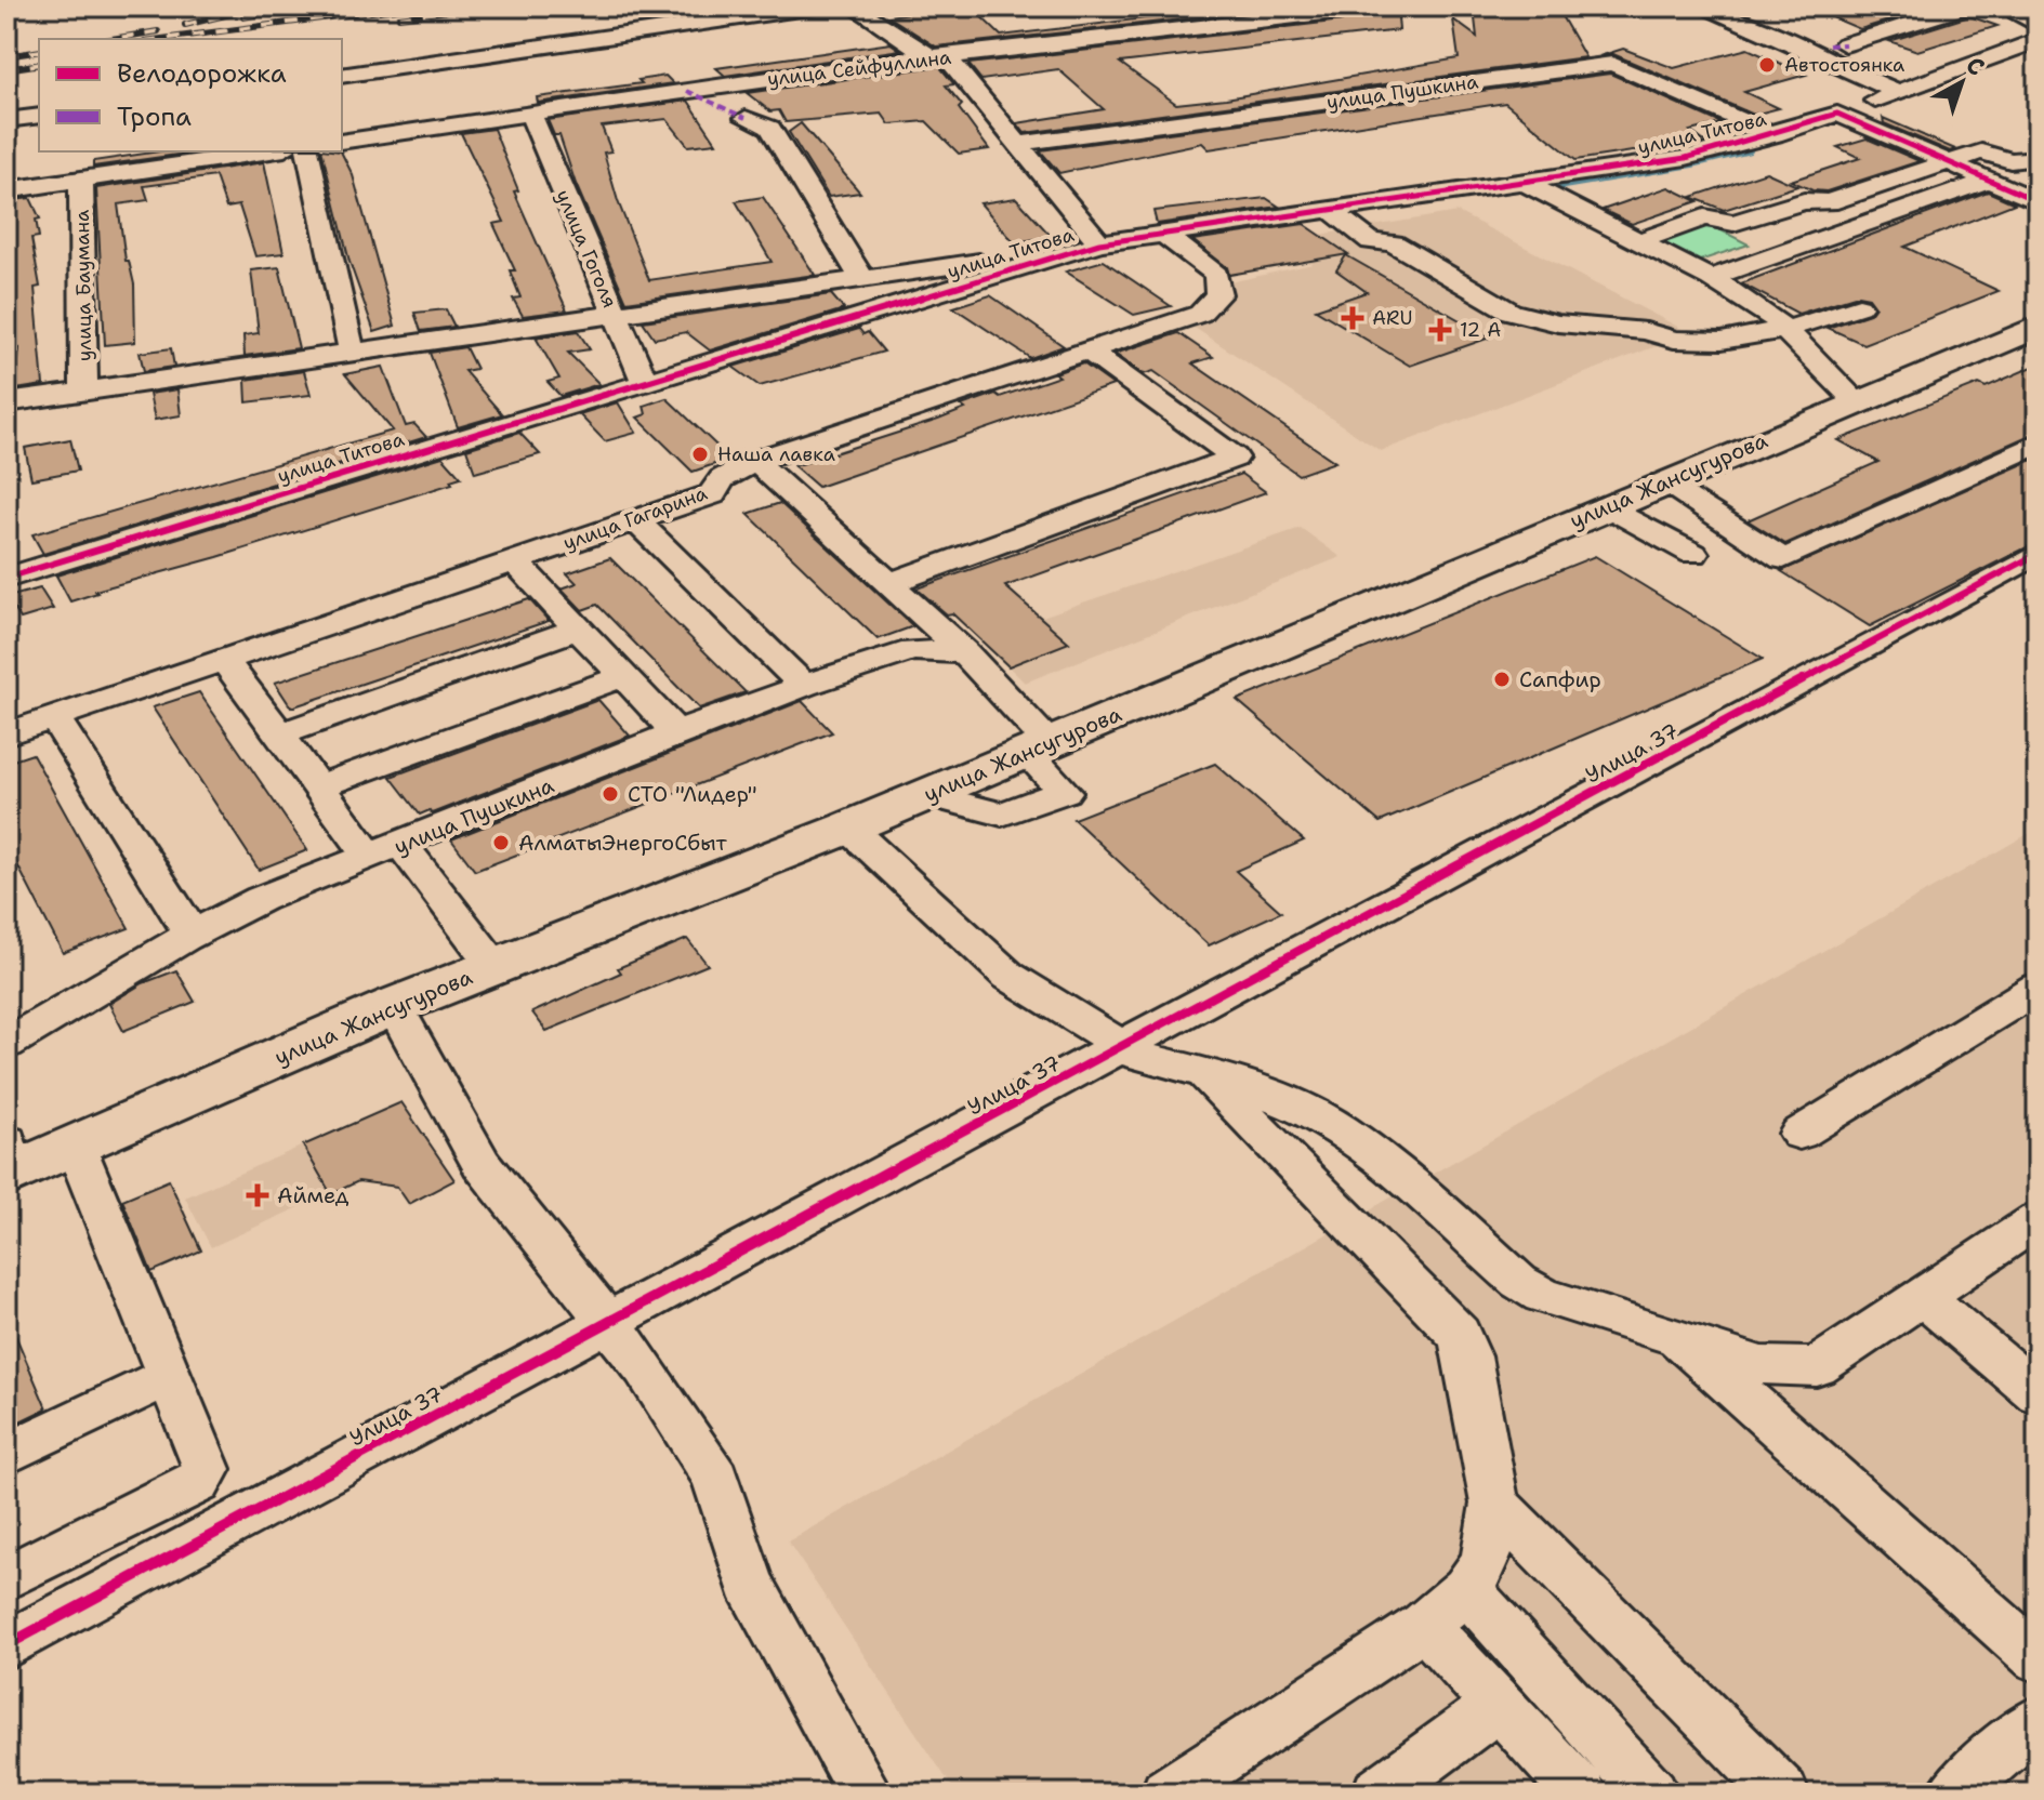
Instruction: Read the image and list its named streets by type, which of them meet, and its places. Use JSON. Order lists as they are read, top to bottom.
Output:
{
  "streets": {
    "main road": ["улица Жансугурова"],
    "street": [
      "улица Сейфуллина",
      "улица Пушкина",
      "улица Титова",
      "улица Гоголя",
      "улица Баумана",
      "улица Гагарина",
      "Улица 37"
    ]
  },
  "crossings": [
    ["улица Сейфуллина", "улица Гоголя"],
    ["улица Пушкина", "улица Титова"],
    ["улица Титова", "улица Гоголя"],
    ["улица Титова", "улица Гагарина"]
  ],
  "places": {
    "other": [
      "Автостоянка",
      "Наша лавка",
      "Сапфир",
      "СТО \"Лидер\"",
      "АлматыЭнергоСбыт"
    ],
    "health": ["ARU", "12 А", "Аймед"]
  },
  "legend": ["Велодорожка", "Тропа"],
  "north": "top right"
}
